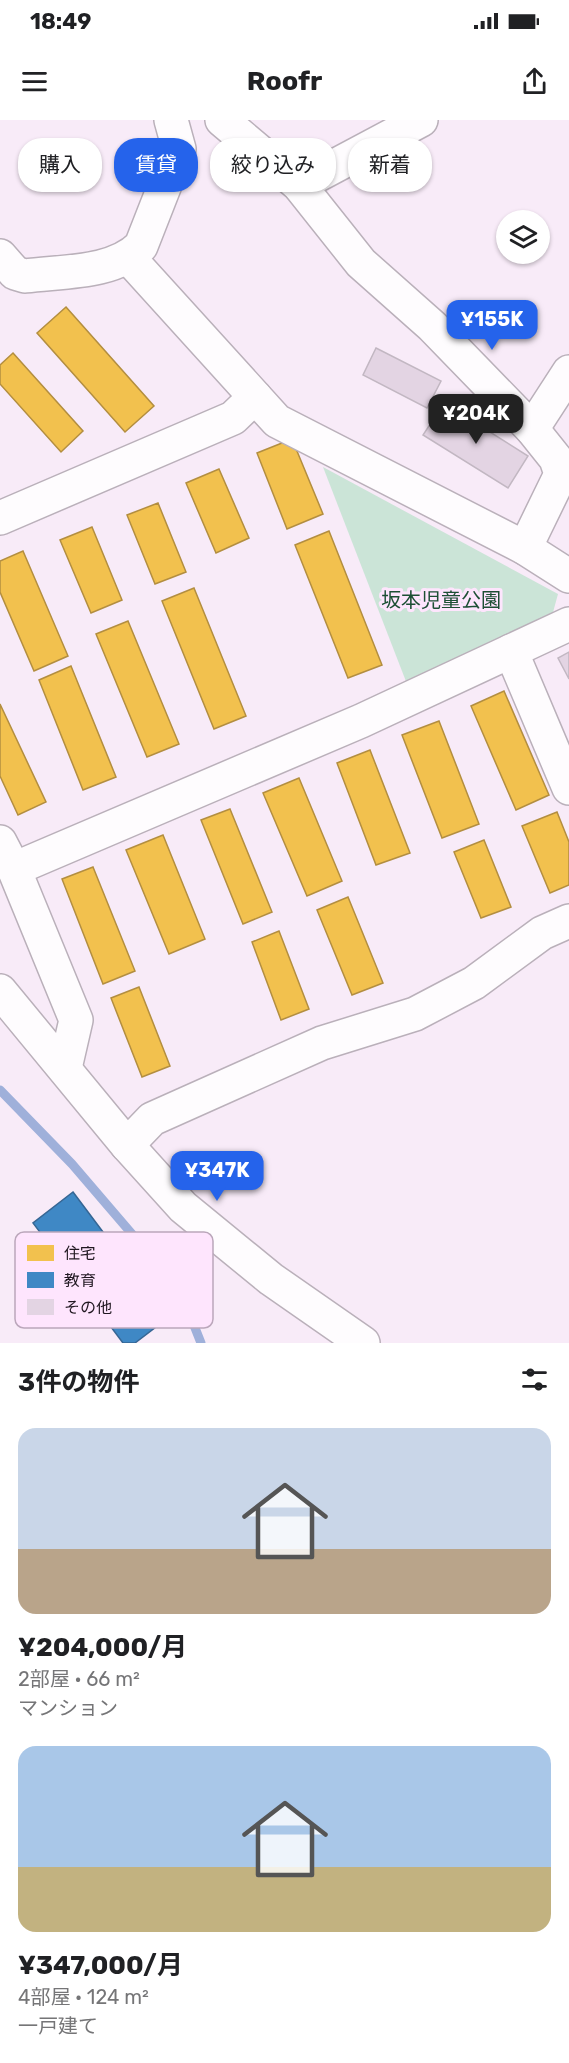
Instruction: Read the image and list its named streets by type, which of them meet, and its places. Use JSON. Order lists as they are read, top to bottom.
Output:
{
  "parks": ["坂本児童公園"],
  "legend": ["住宅", "教育", "その他"],
  "page": {
    "status": "18:49",
    "header": "Roofr",
    "chip": [
      "購入",
      "賃貸",
      "絞り込み",
      "新着"
    ],
    "price": ["¥155K", "¥204K", "¥347K"],
    "heading": "3件の物件",
    "list": [
      {
        "name": "¥204,000/月",
        "note": "2部屋 · 66 m² · マンション"
      },
      {
        "name": "¥347,000/月",
        "note": "4部屋 · 124 m² · 一戸建て"
      }
    ]
  }
}
